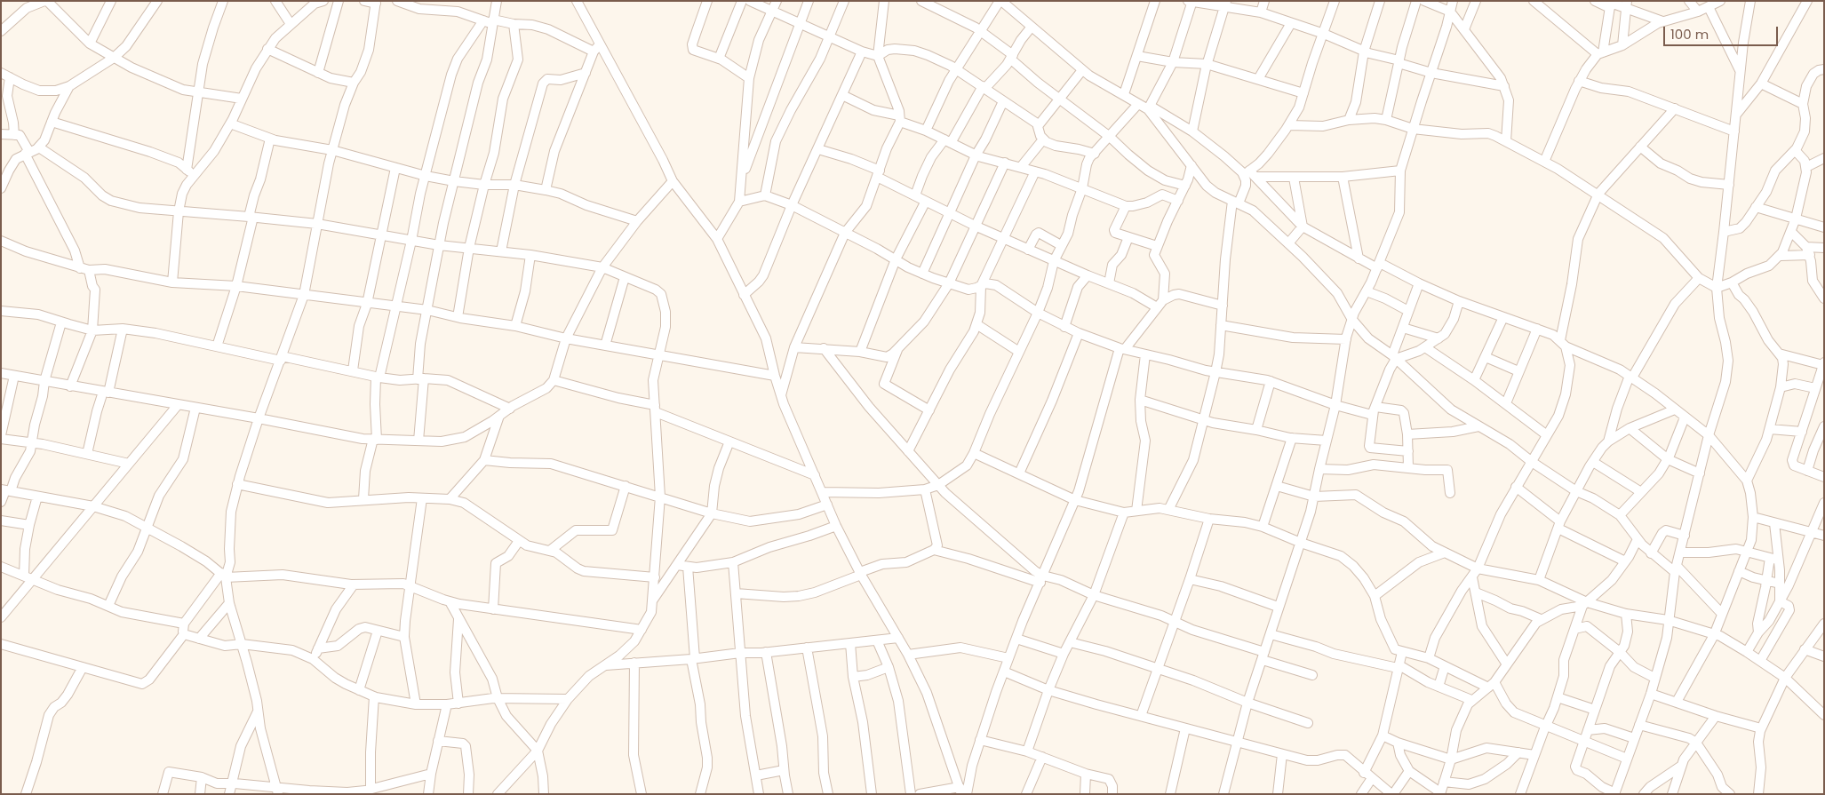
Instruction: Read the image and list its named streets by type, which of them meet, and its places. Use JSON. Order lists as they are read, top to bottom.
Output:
{
  "scale_bar": "100 m"
}
